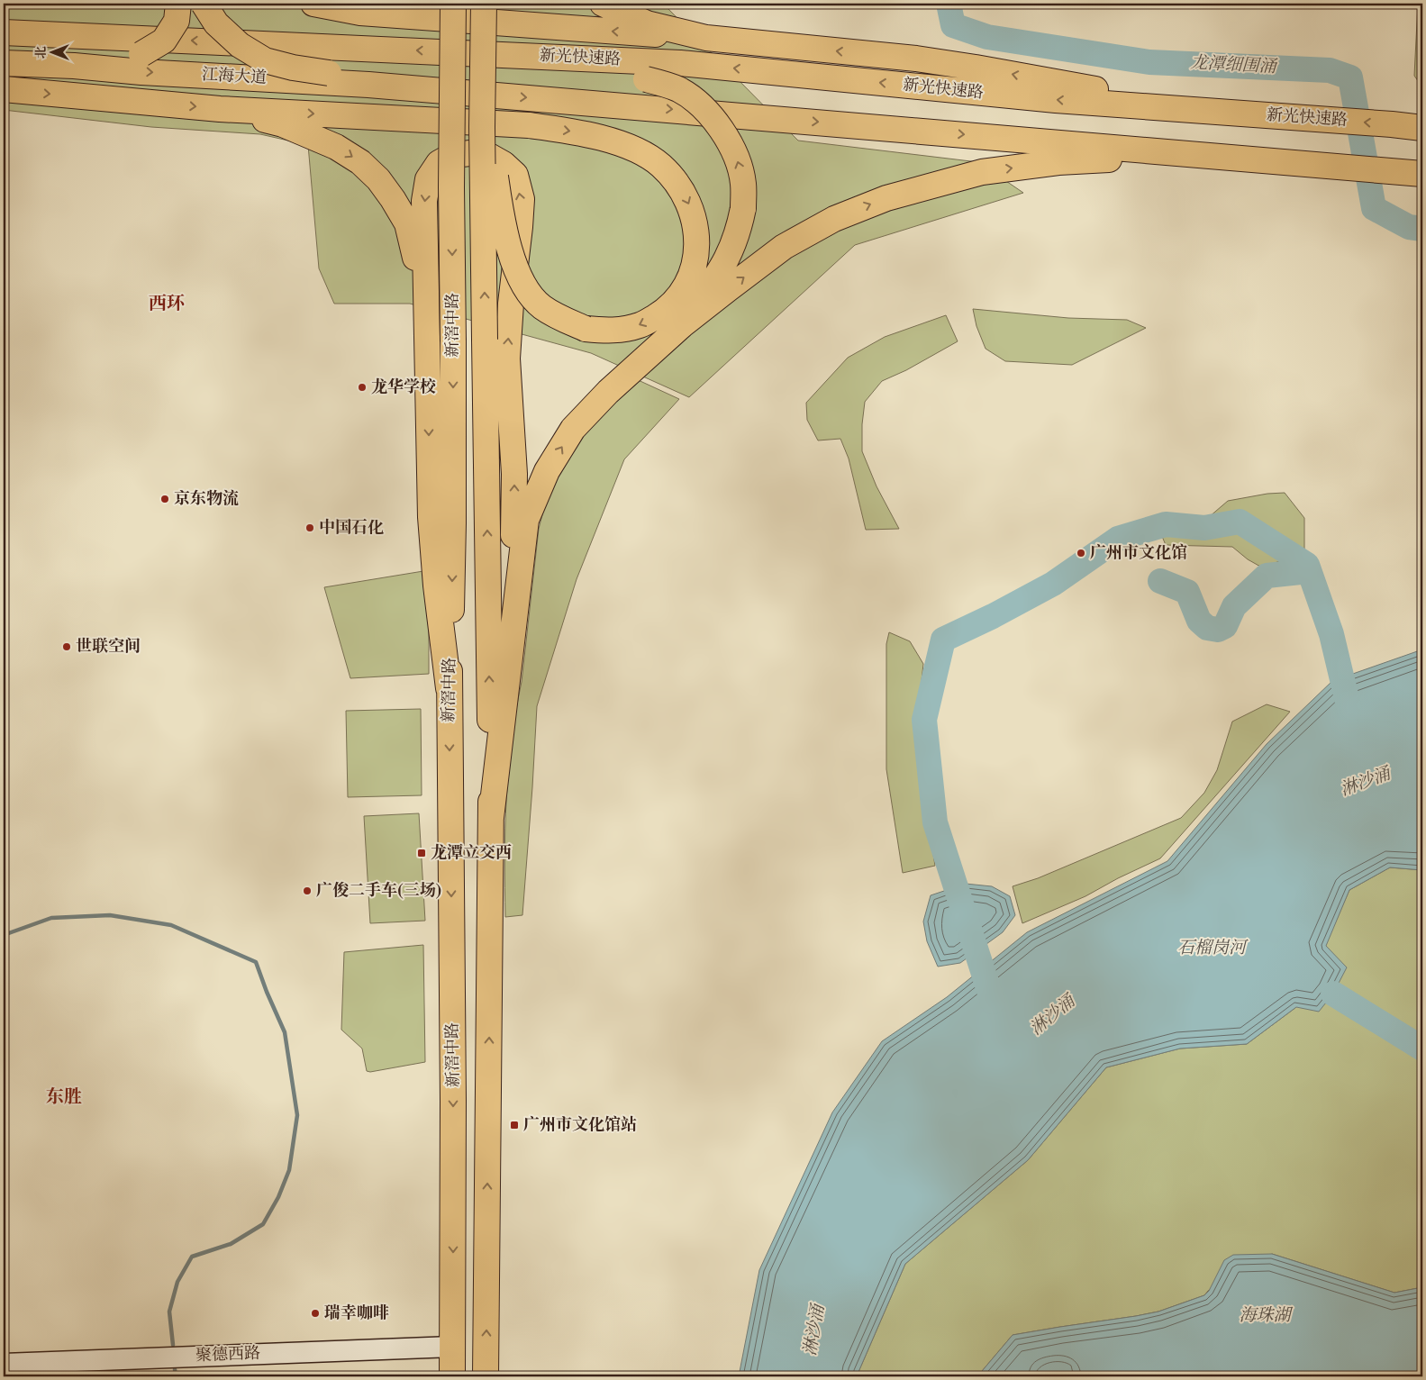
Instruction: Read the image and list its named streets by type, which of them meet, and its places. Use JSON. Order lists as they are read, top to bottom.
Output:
{
  "streets": {
    "highway": ["新光快速路", "江海大道", "新滘中路"],
    "street": ["聚德西路"]
  },
  "crossings": [
    ["新光快速路", "新滘中路"],
    ["江海大道", "新滘中路"],
    ["新滘中路", "聚德西路"]
  ],
  "districts": ["西环", "东胜"],
  "water": [
    "龙潭细围涌",
    "淋沙涌",
    "石榴岗河",
    "海珠湖"
  ],
  "places": {
    "other": [
      "龙华学校",
      "京东物流",
      "中国石化",
      "广州市文化馆",
      "世联空间",
      "广俊二手车(三场)",
      "瑞幸咖啡"
    ],
    "transit": ["龙潭立交西", "广州市文化馆站"]
  },
  "north": "left"
}
